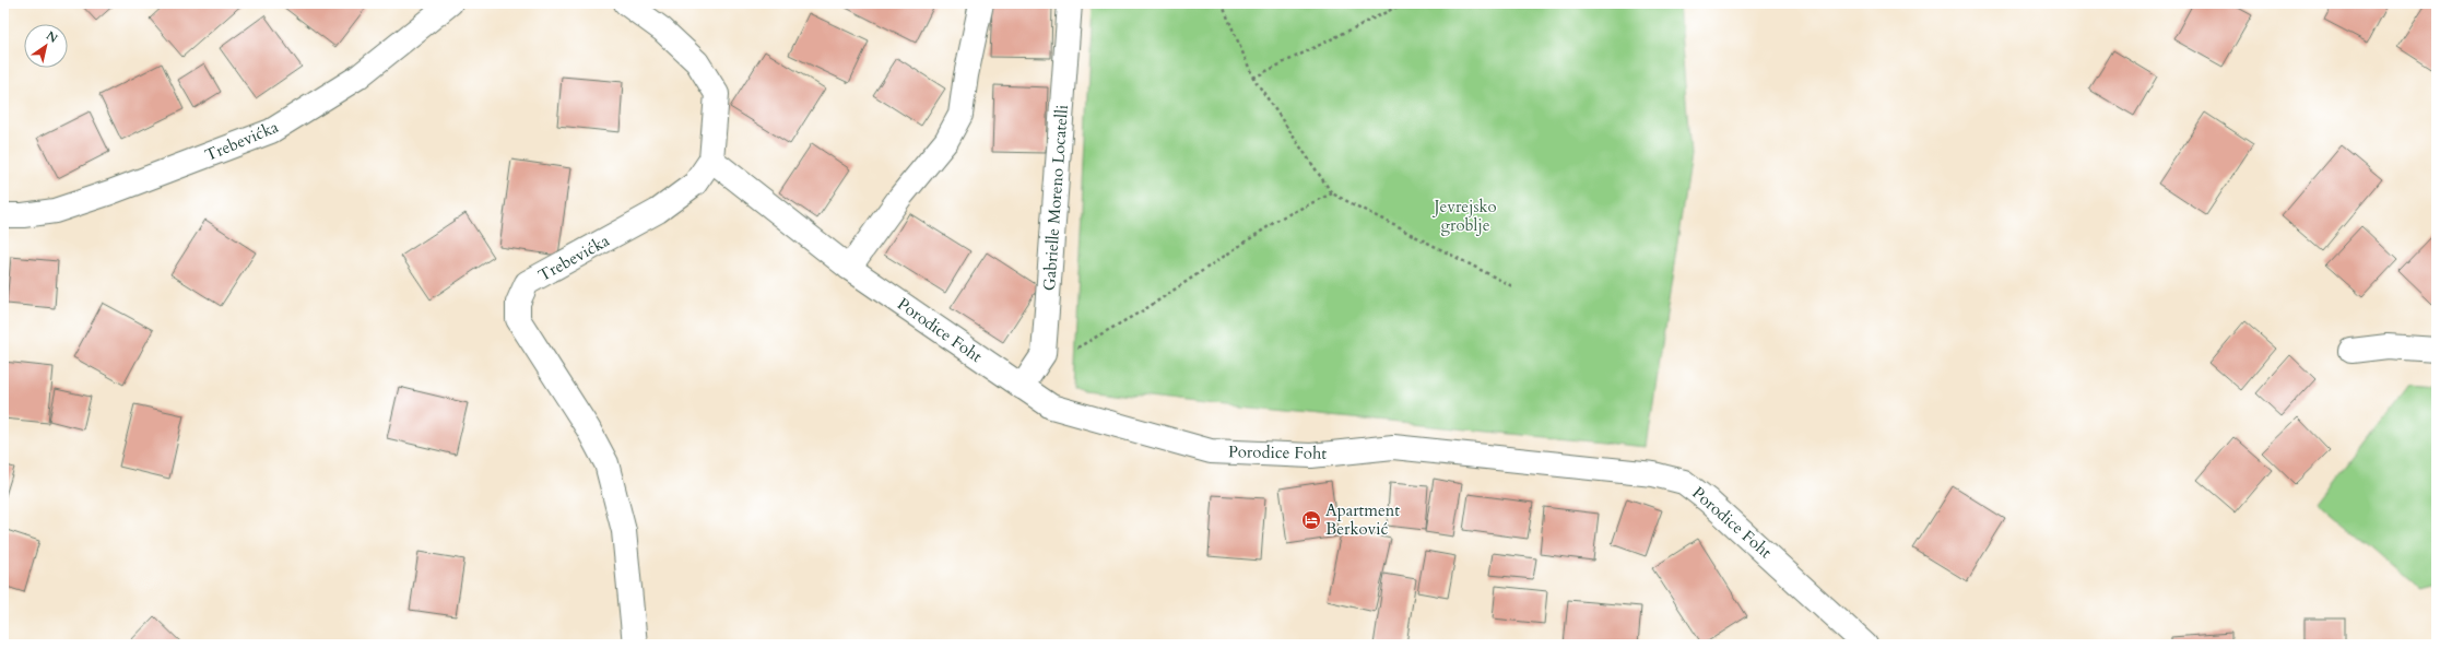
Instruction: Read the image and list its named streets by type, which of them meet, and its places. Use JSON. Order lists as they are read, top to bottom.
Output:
{
  "streets": {
    "street": ["Trebevićka", "Gabrielle Moreno Locatelli", "Porodice Foht"]
  },
  "crossings": [
    ["Trebevićka", "Porodice Foht"],
    ["Gabrielle Moreno Locatelli", "Porodice Foht"]
  ],
  "parks": ["Jevrejsko groblje"],
  "places": {
    "hotel": ["Apartment Berković"]
  },
  "north": "top right"
}
